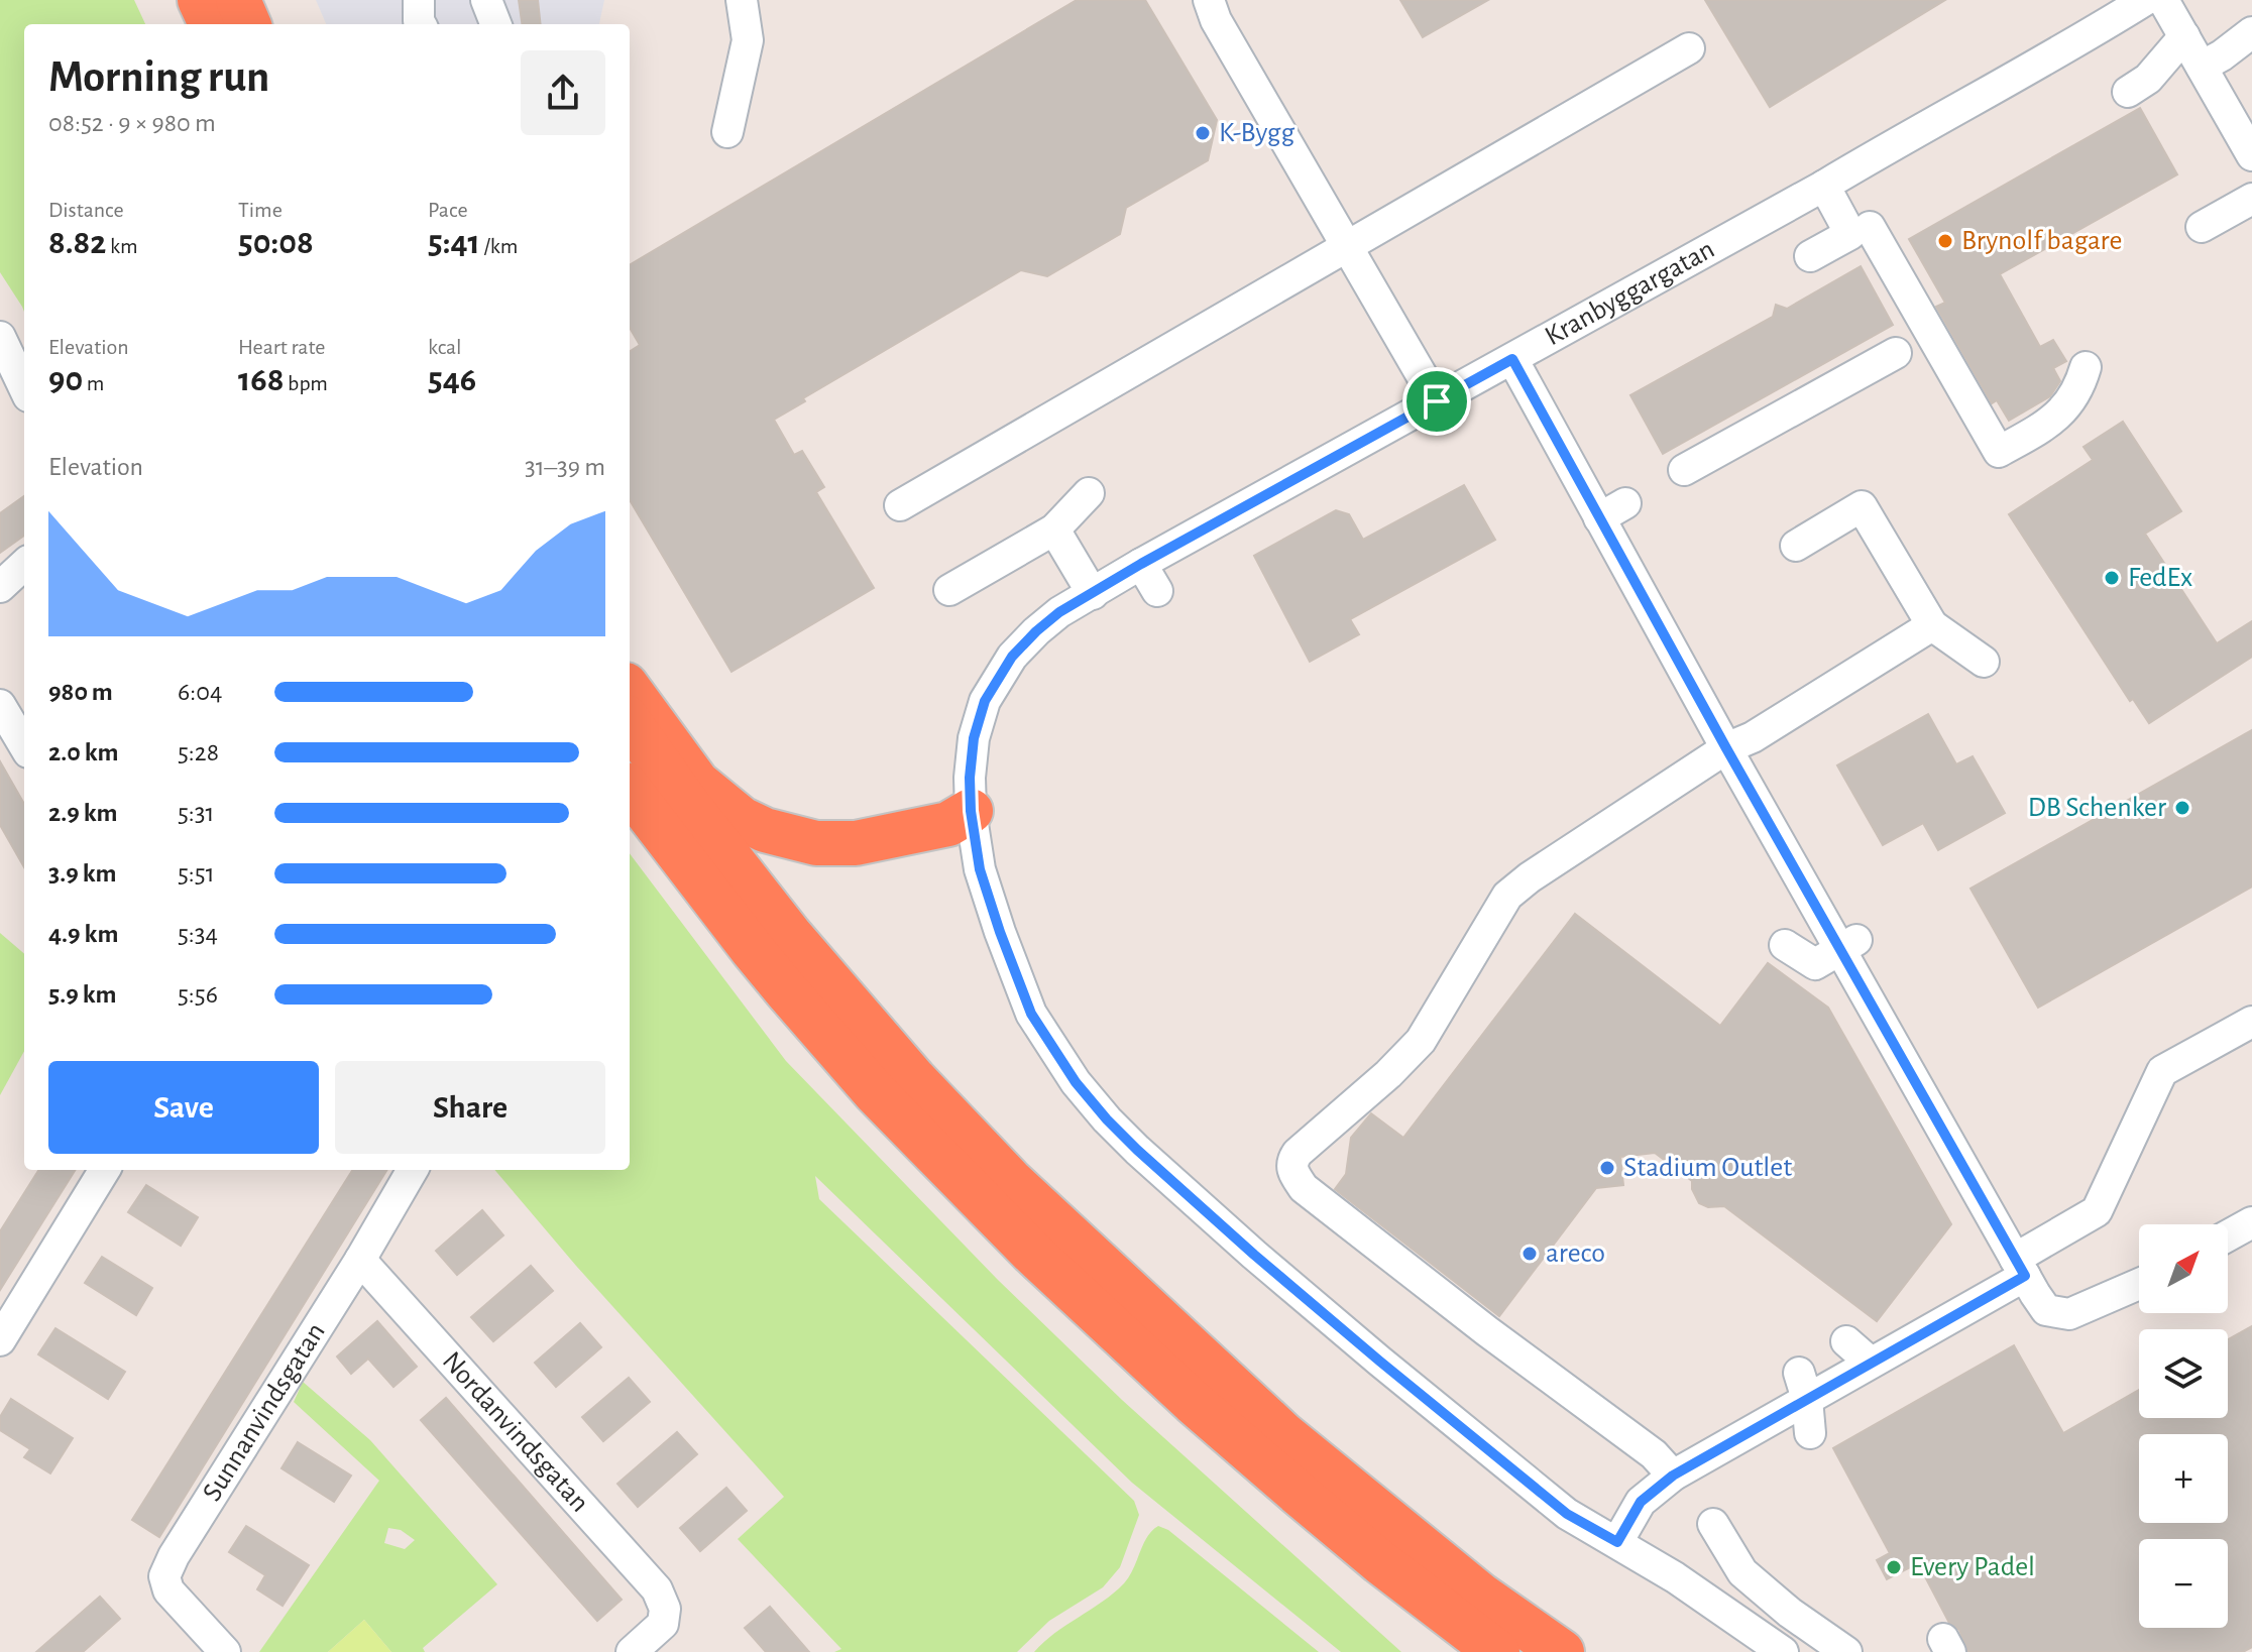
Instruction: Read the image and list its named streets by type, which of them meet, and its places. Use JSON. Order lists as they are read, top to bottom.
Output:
{
  "streets": {
    "street": ["Kranbyggargatan", "Sunnanvindsgatan", "Nordanvindsgatan"]
  },
  "crossings": [
    ["Sunnanvindsgatan", "Nordanvindsgatan"]
  ],
  "places": [
    "K-Bygg",
    "Brynolf bagare",
    "FedEx",
    "DB Schenker",
    "Stadium Outlet",
    "areco",
    "Every Padel"
  ],
  "north": "top right",
  "page": {
    "heading": ["Morning run", "08:52 · 9 × 980 m"],
    "stats": [
      ["Distance", "8.82 km"],
      ["Time", "50:08"],
      ["Pace", "5:41 /km"],
      ["Elevation", "90 m"],
      ["Heart rate", "168 bpm"],
      ["kcal", "546"]
    ],
    "chart": ["Elevation", "31–39 m"],
    "list": [
      {
        "name": "980 m",
        "note": "6:04"
      },
      {
        "name": "2.0 km",
        "note": "5:28"
      },
      {
        "name": "2.9 km",
        "note": "5:31"
      },
      {
        "name": "3.9 km",
        "note": "5:51"
      },
      {
        "name": "4.9 km",
        "note": "5:34"
      },
      {
        "name": "5.9 km",
        "note": "5:56"
      }
    ],
    "buttons": ["Save", "Share"],
    "map_buttons": ["+", "−"]
  }
}
